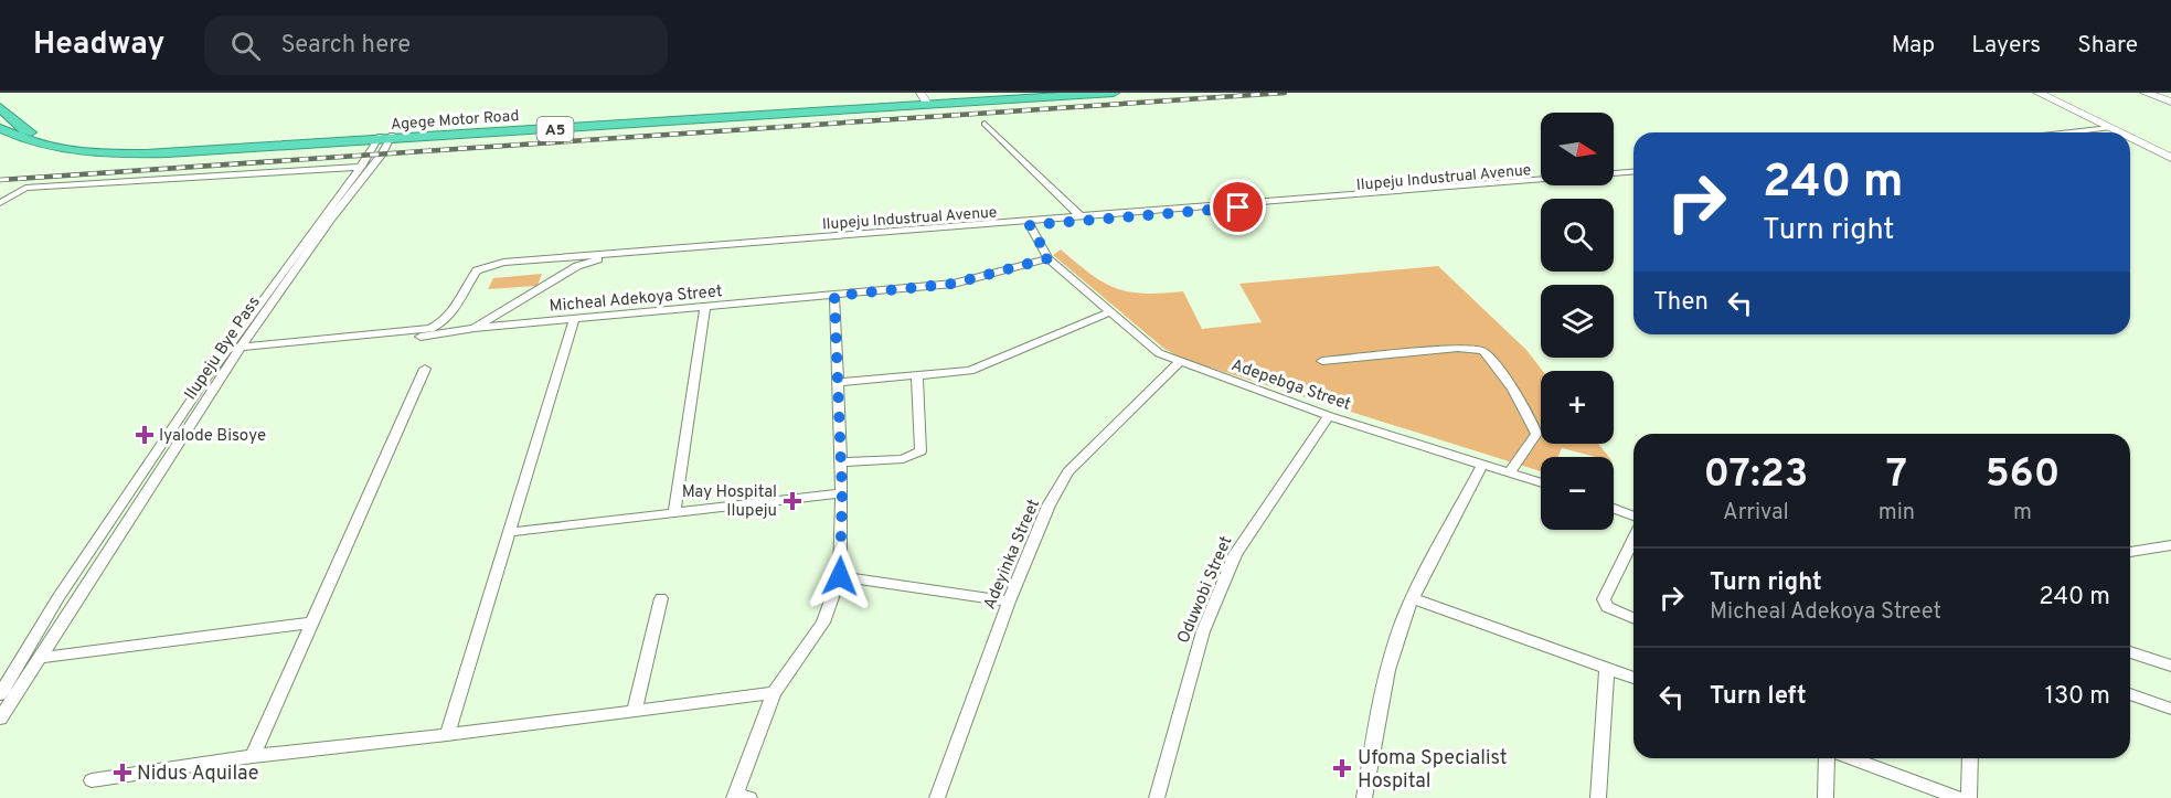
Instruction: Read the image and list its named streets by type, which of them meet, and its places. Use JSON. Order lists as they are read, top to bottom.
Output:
{
  "streets": {
    "highway": ["Agege Motor Road", "A5"],
    "street": [
      "Ilupeju Industrual Avenue",
      "Micheal Adekoya Street",
      "Ilupeju Bye Pass",
      "Adepebga Street",
      "Adeyinka Street",
      "Oduwobi Street"
    ]
  },
  "crossings": [
    ["Agege Motor Road", "Ilupeju Bye Pass"],
    ["Ilupeju Industrual Avenue", "Micheal Adekoya Street"],
    ["Ilupeju Industrual Avenue", "Ilupeju Bye Pass"],
    ["Ilupeju Industrual Avenue", "Adepebga Street"],
    ["Micheal Adekoya Street", "Ilupeju Bye Pass"],
    ["Micheal Adekoya Street", "Adepebga Street"],
    ["Adepebga Street", "Adeyinka Street"],
    ["Adepebga Street", "Oduwobi Street"]
  ],
  "places": {
    "health": [
      "Iyalode Bisoye",
      "May Hospital Ilupeju",
      "Ufoma Specialist Hospital",
      "Nidus Aquilae"
    ]
  },
  "north": "right",
  "page": {
    "header": "Headway",
    "search": "Search here",
    "nav": ["Map", "Layers", "Share"],
    "map_buttons": ["+", "−"],
    "turn": ["240 m", "Turn right"],
    "then": "Then",
    "eta": [
      "07:23",
      "Arrival",
      "7",
      "min",
      "560",
      "m"
    ],
    "list": [
      {
        "name": "Turn right",
        "note": "Micheal Adekoya Street",
        "value": "240 m"
      },
      {
        "name": "Turn left",
        "value": "130 m"
      }
    ]
  }
}
